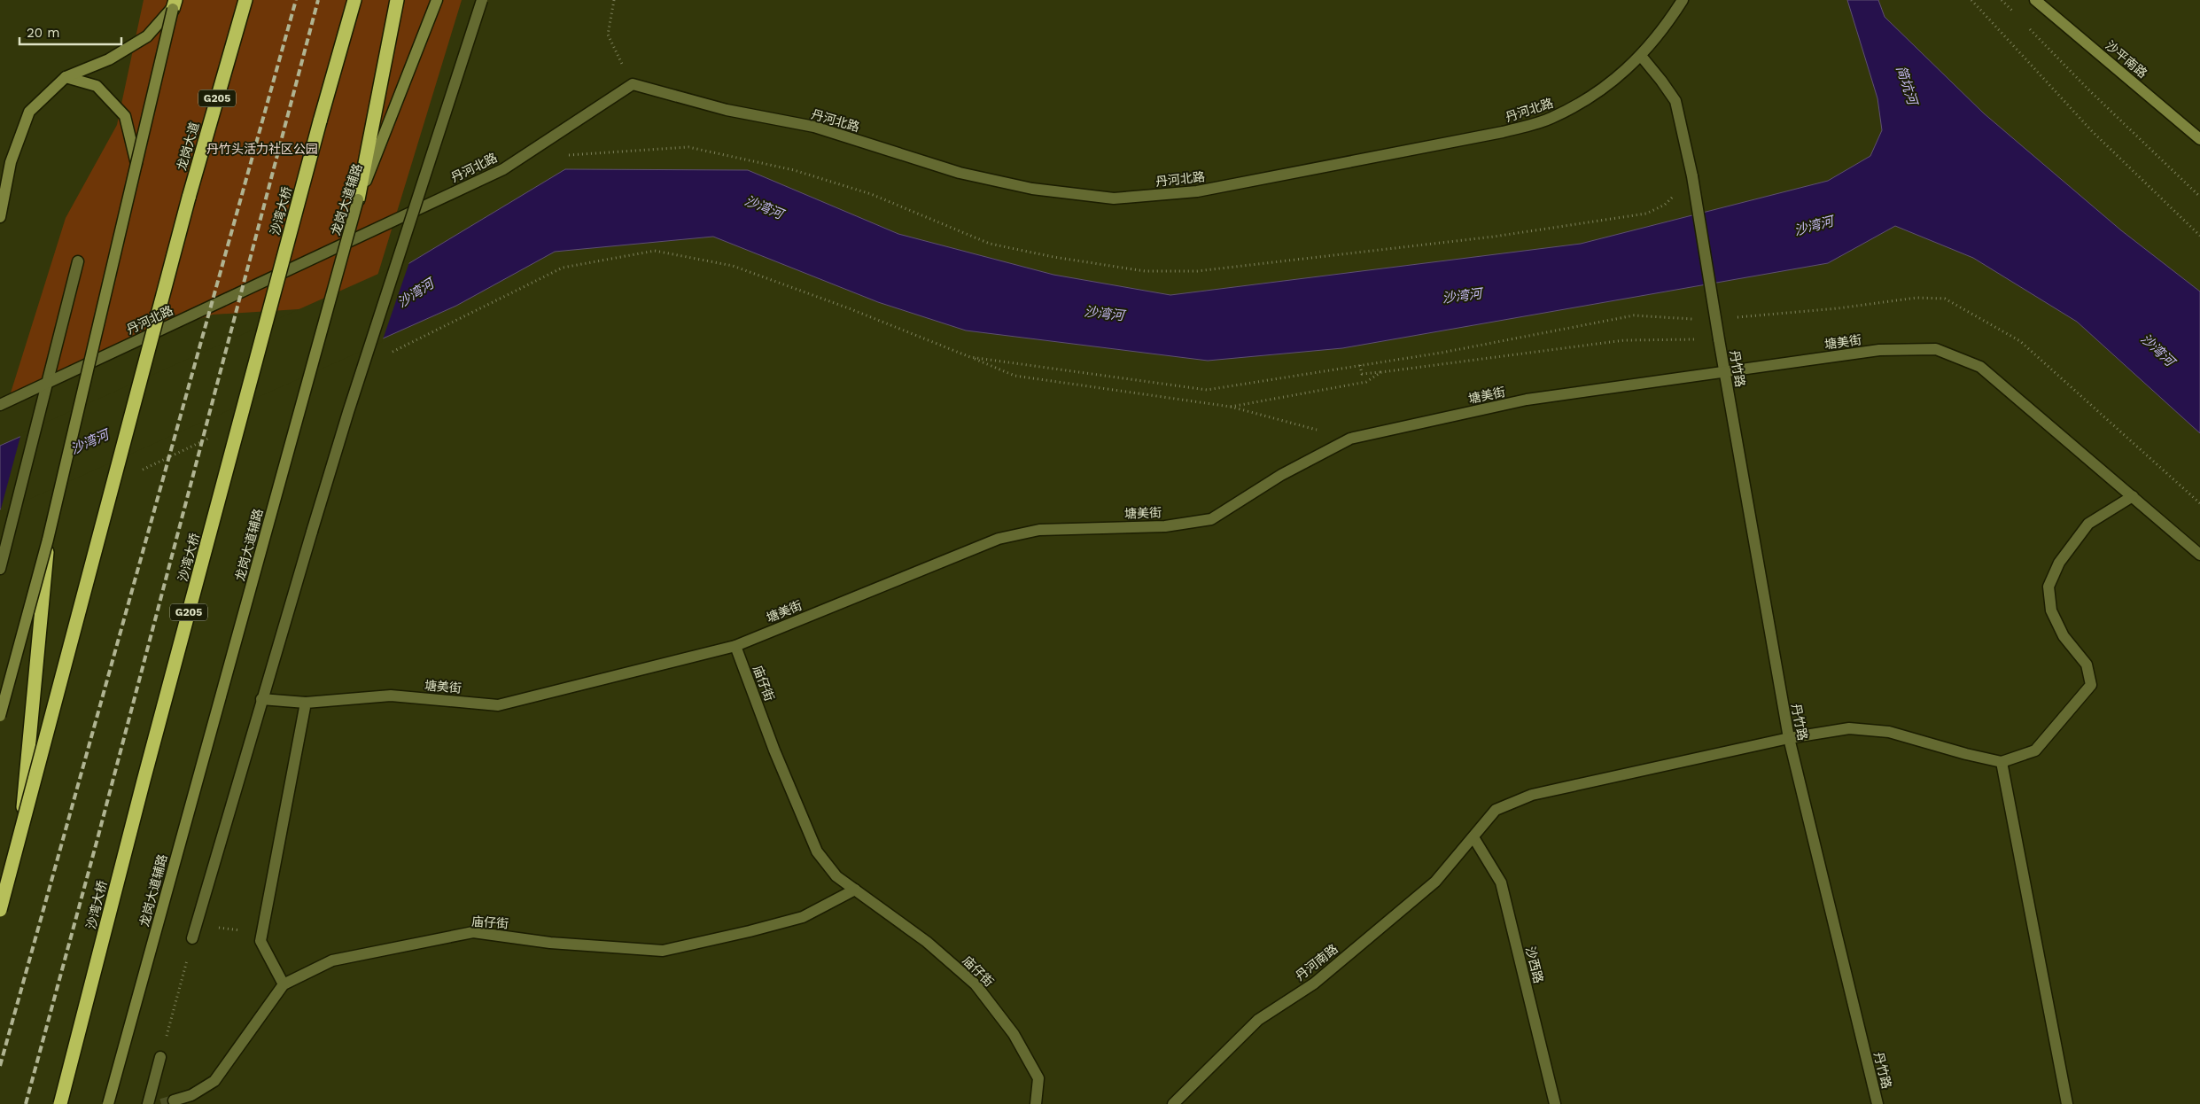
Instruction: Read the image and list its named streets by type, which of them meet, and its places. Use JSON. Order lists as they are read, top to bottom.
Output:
{
  "streets": {
    "highway": ["G205", "龙岗大道", "沙湾大桥"],
    "main road": ["沙平南路", "龙岗大道辅路"],
    "street": [
      "丹河北路",
      "塘美街",
      "丹竹路",
      "庙仔街",
      "丹河南路",
      "沙西路"
    ]
  },
  "crossings": [
    ["G205", "龙岗大道"],
    ["丹河北路", "丹竹路"],
    ["塘美街", "丹竹路"],
    ["塘美街", "庙仔街"],
    ["丹竹路", "丹河南路"],
    ["丹河南路", "沙西路"]
  ],
  "water": ["简坑河", "沙湾河"],
  "parks": ["丹竹头活力社区公园"],
  "scale_bar": "20 m"
}
